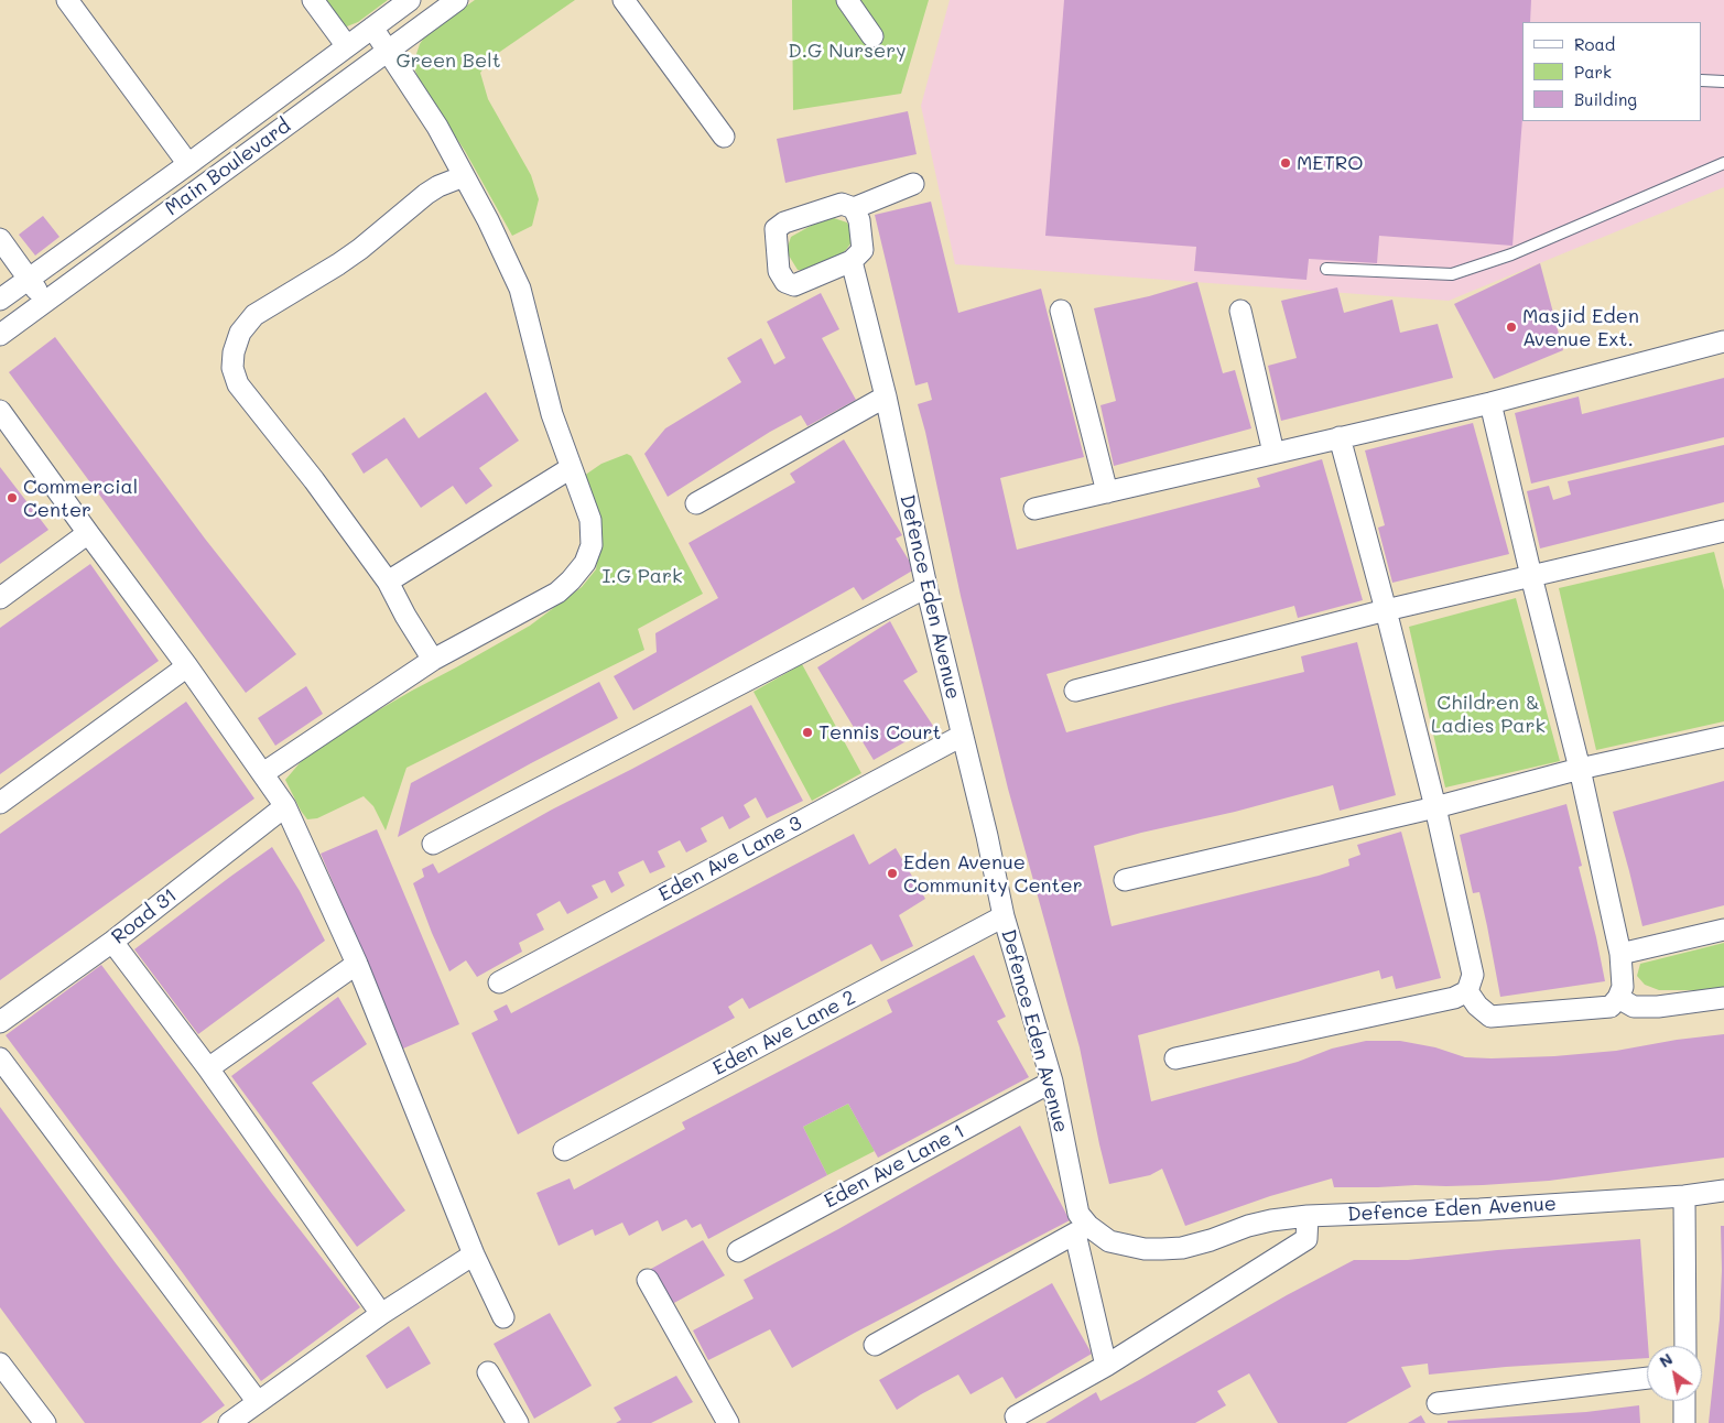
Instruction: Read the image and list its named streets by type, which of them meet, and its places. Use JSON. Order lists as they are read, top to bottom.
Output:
{
  "streets": {
    "street": [
      "Main Boulevard",
      "Defence Eden Avenue",
      "Eden Ave Lane 3",
      "Road 31",
      "Eden Ave Lane 2",
      "Eden Ave Lane 1"
    ]
  },
  "crossings": [
    ["Defence Eden Avenue", "Eden Ave Lane 3"],
    ["Defence Eden Avenue", "Eden Ave Lane 2"],
    ["Defence Eden Avenue", "Eden Ave Lane 1"]
  ],
  "parks": [
    "D.G Nursery",
    "Green Belt",
    "I.G Park",
    "Children & Ladies Park"
  ],
  "places": [
    "METRO",
    "Masjid Eden Avenue Ext.",
    "Commercial Center",
    "Tennis Court",
    "Eden Avenue Community Center"
  ],
  "legend": ["Road", "Park", "Building"],
  "north": "top left"
}
